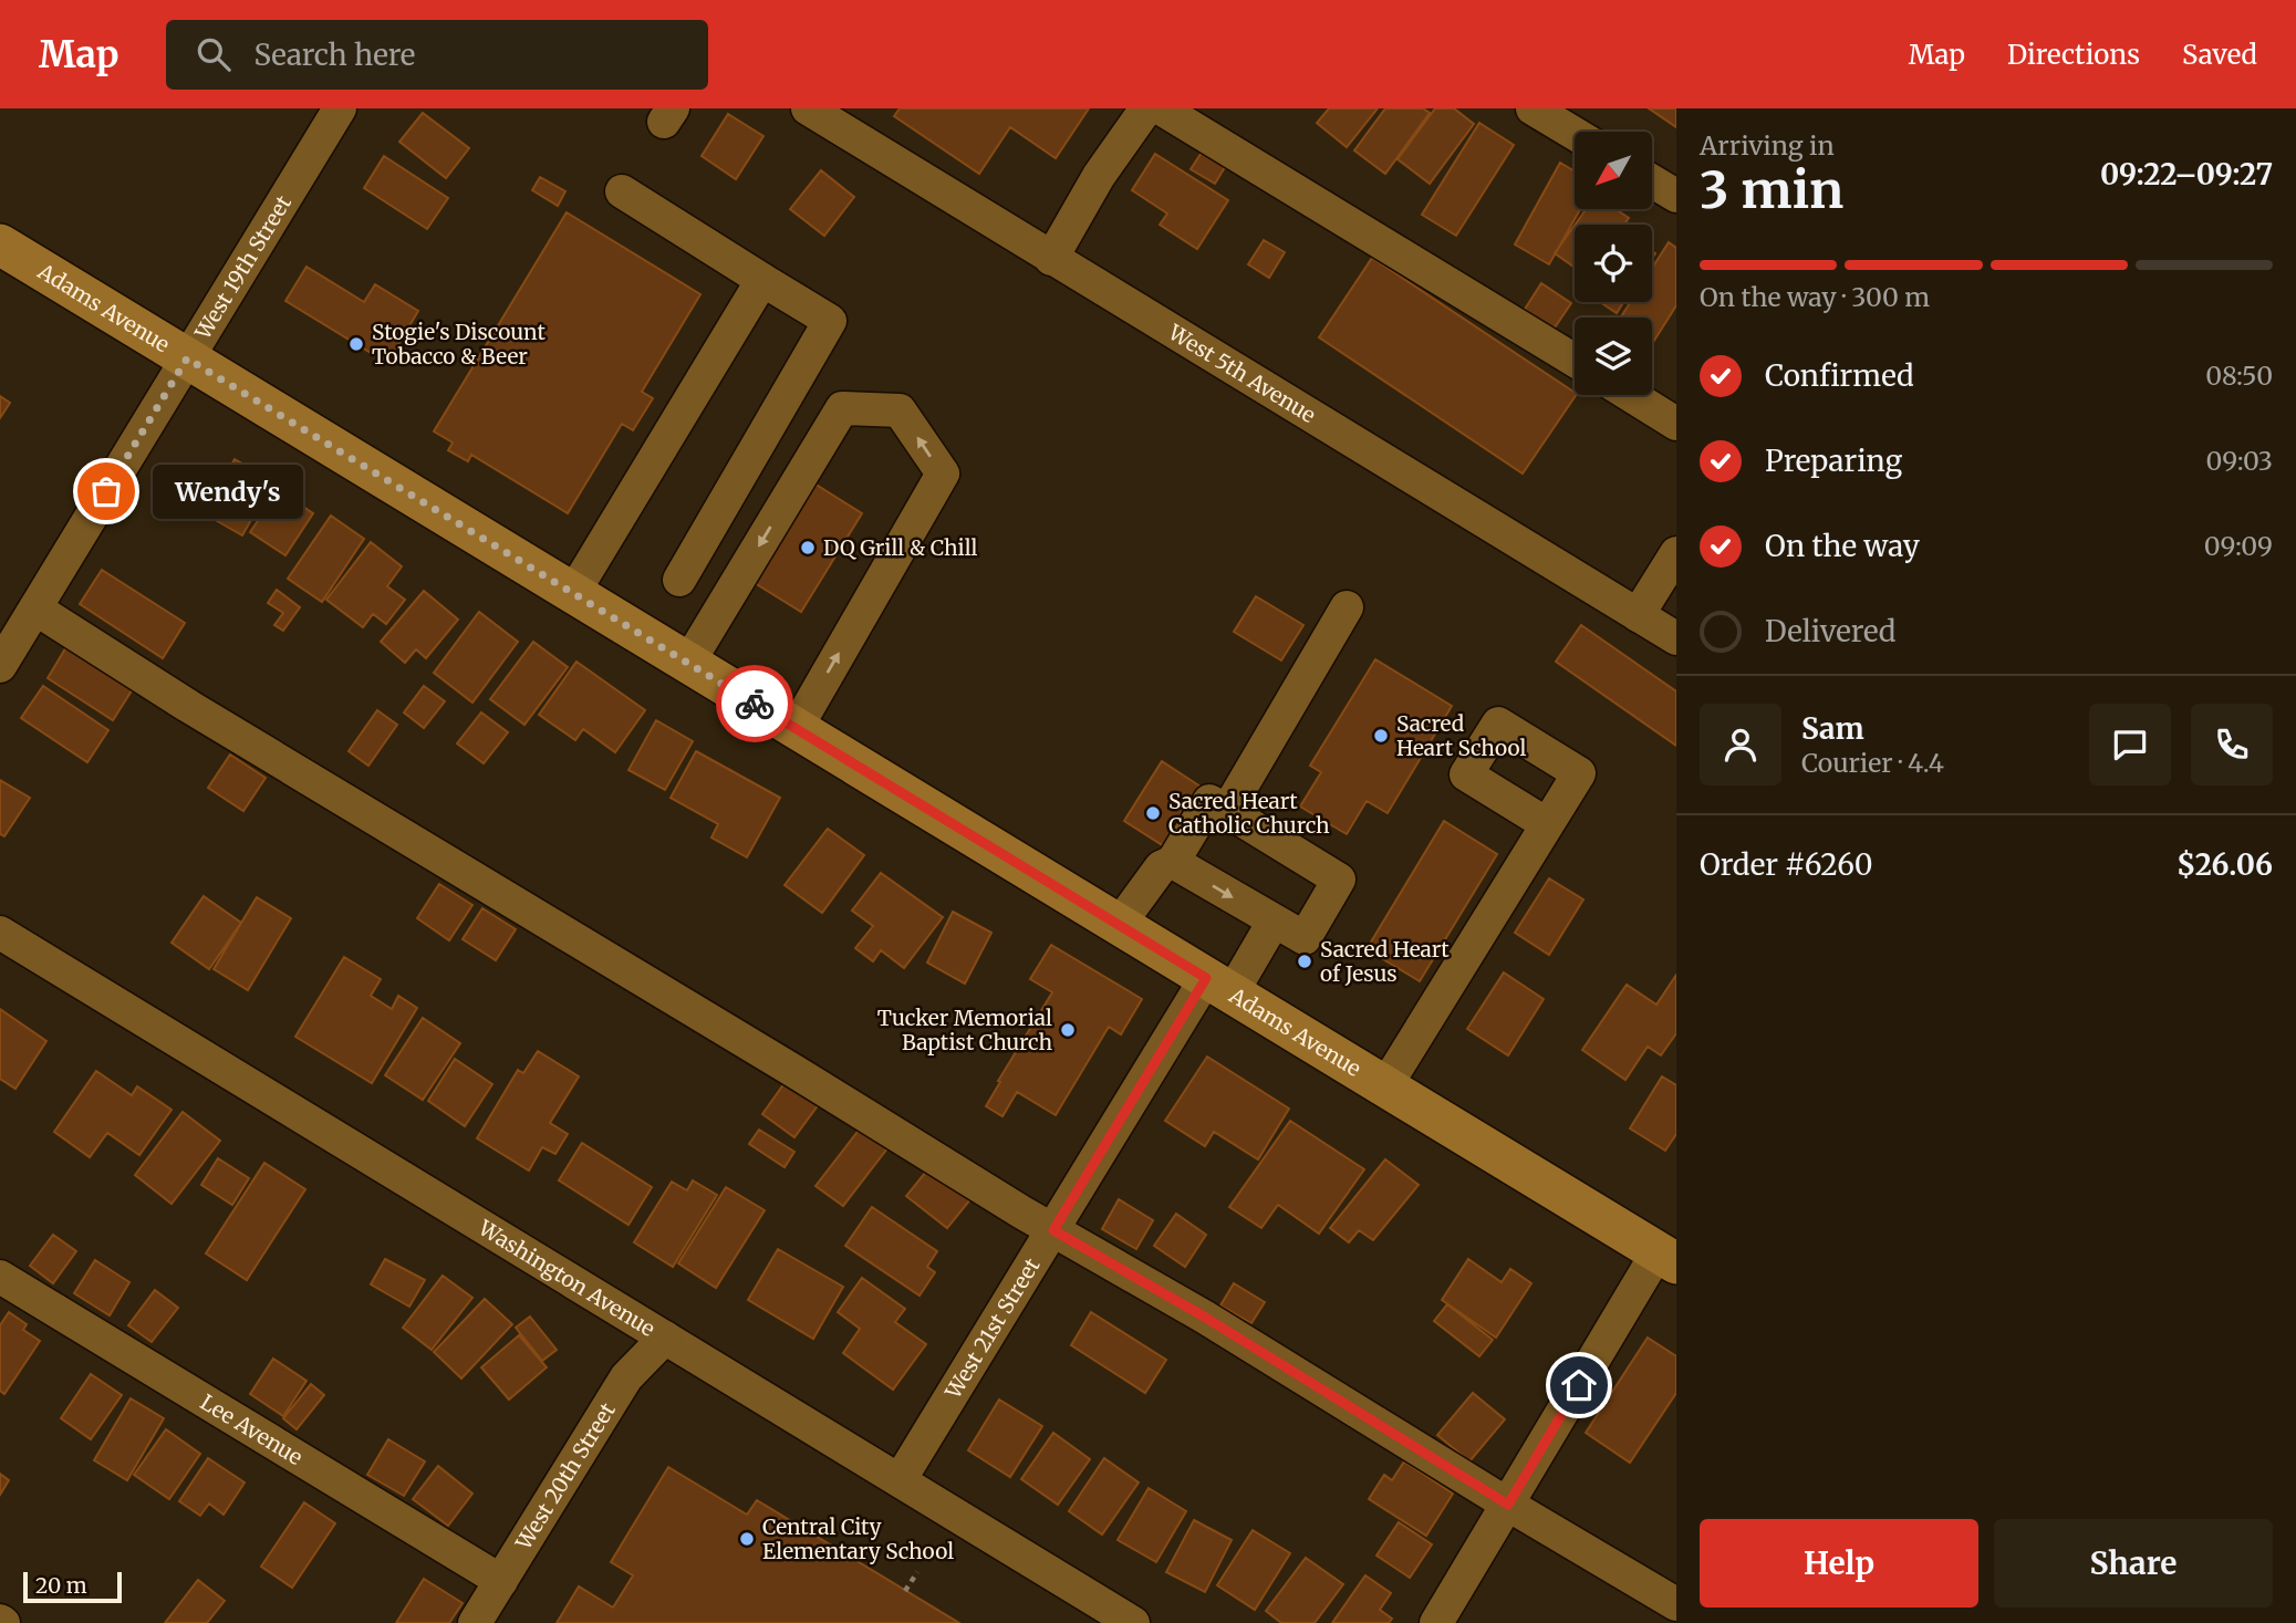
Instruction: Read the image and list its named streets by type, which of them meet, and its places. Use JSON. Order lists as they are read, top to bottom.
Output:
{
  "streets": {
    "main road": ["Adams Avenue"],
    "street": [
      "West 19th Street",
      "West 5th Avenue",
      "Washington Avenue",
      "West 21st Street",
      "Lee Avenue",
      "West 20th Street"
    ]
  },
  "crossings": [
    ["West 19th Street", "Adams Avenue"],
    ["Adams Avenue", "West 21st Street"],
    ["Washington Avenue", "West 21st Street"],
    ["Washington Avenue", "West 20th Street"],
    ["Lee Avenue", "West 20th Street"]
  ],
  "places": [
    "Stogie's Discount Tobacco & Beer",
    "Wendy's",
    "DQ Grill & Chill",
    "Sacred Heart School",
    "Sacred Heart Catholic Church",
    "Sacred Heart of Jesus",
    "Tucker Memorial Baptist Church",
    "Central City Elementary School"
  ],
  "scale_bar": "20 m",
  "north": "bottom left",
  "page": {
    "header": "Map",
    "search": "Search here",
    "nav": ["Map", "Directions", "Saved"],
    "heading": ["3 min", "Arriving in", "09:22–09:27"],
    "panel": [
      "Sam",
      "Courier · 4.4",
      "Order #6260",
      "$26.06"
    ],
    "bar": "On the way · 300 m",
    "list": [
      ["Confirmed", "08:50"],
      ["Preparing", "09:03"],
      ["On the way", "09:09"],
      "Delivered"
    ],
    "bubble": "Wendy's",
    "buttons": ["Help", "Share"],
    "scale": "20 m"
  }
}
